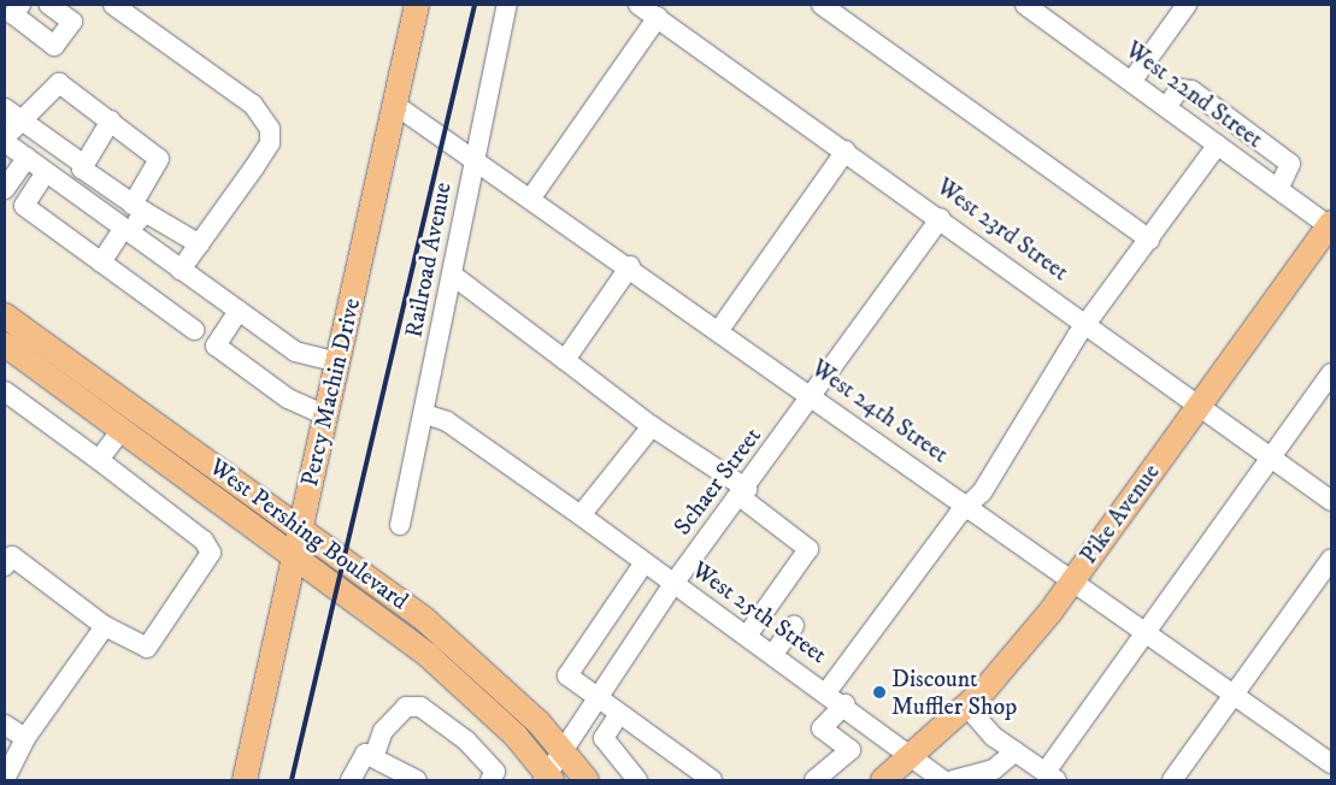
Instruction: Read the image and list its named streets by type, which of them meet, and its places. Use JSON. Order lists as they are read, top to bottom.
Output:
{
  "streets": {
    "main road": ["Percy Machin Drive", "Pike Avenue", "West Pershing Boulevard"],
    "street": [
      "West 22nd Street",
      "West 23rd Street",
      "Railroad Avenue",
      "West 24th Street",
      "Schaer Street",
      "West 25th Street"
    ]
  },
  "crossings": [
    ["West 22nd Street", "Pike Avenue"],
    ["West 23rd Street", "Schaer Street"],
    ["West 23rd Street", "Pike Avenue"],
    ["Railroad Avenue", "West 24th Street"],
    ["Railroad Avenue", "West 25th Street"],
    ["Percy Machin Drive", "West 24th Street"],
    ["Percy Machin Drive", "West Pershing Boulevard"],
    ["West 24th Street", "Schaer Street"],
    ["West 24th Street", "Pike Avenue"],
    ["Schaer Street", "West Pershing Boulevard"],
    ["Schaer Street", "West 25th Street"],
    ["Pike Avenue", "West 25th Street"]
  ],
  "places": ["Discount Muffler Shop"]
}
